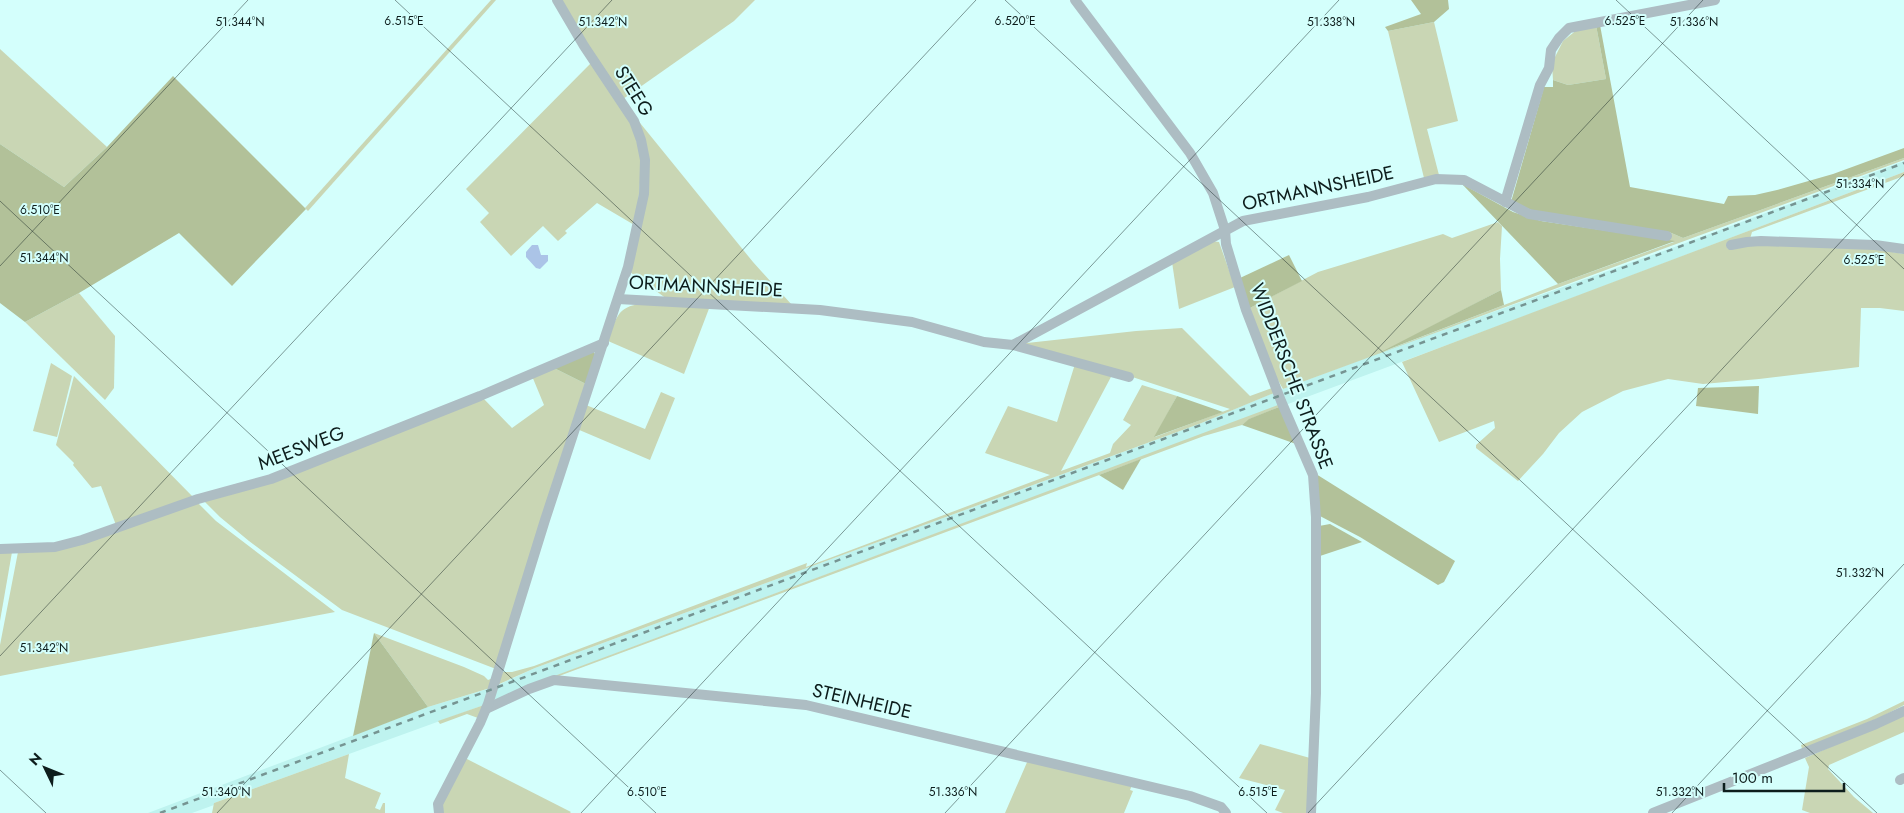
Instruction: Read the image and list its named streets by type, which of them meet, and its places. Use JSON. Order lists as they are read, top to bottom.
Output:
{
  "streets": {
    "street": [
      "STEEG",
      "ORTMANNSHEIDE",
      "WIDDERSCHE STRASSE",
      "MEESWEG",
      "STEINHEIDE"
    ]
  },
  "crossings": [
    ["STEEG", "ORTMANNSHEIDE"],
    ["ORTMANNSHEIDE", "WIDDERSCHE STRASSE"],
    ["ORTMANNSHEIDE", "MEESWEG"],
    ["ORTMANNSHEIDE", "STEINHEIDE"]
  ],
  "scale_bar": "100 m",
  "north": "top left",
  "coordinates": [
    "6.515°E",
    "6.520°E",
    "6.525°E",
    "51.344°N",
    "51.342°N",
    "51.338°N",
    "51.336°N",
    "51.334°N",
    "6.510°E",
    "51.332°N",
    "51.340°N"
  ]
}
